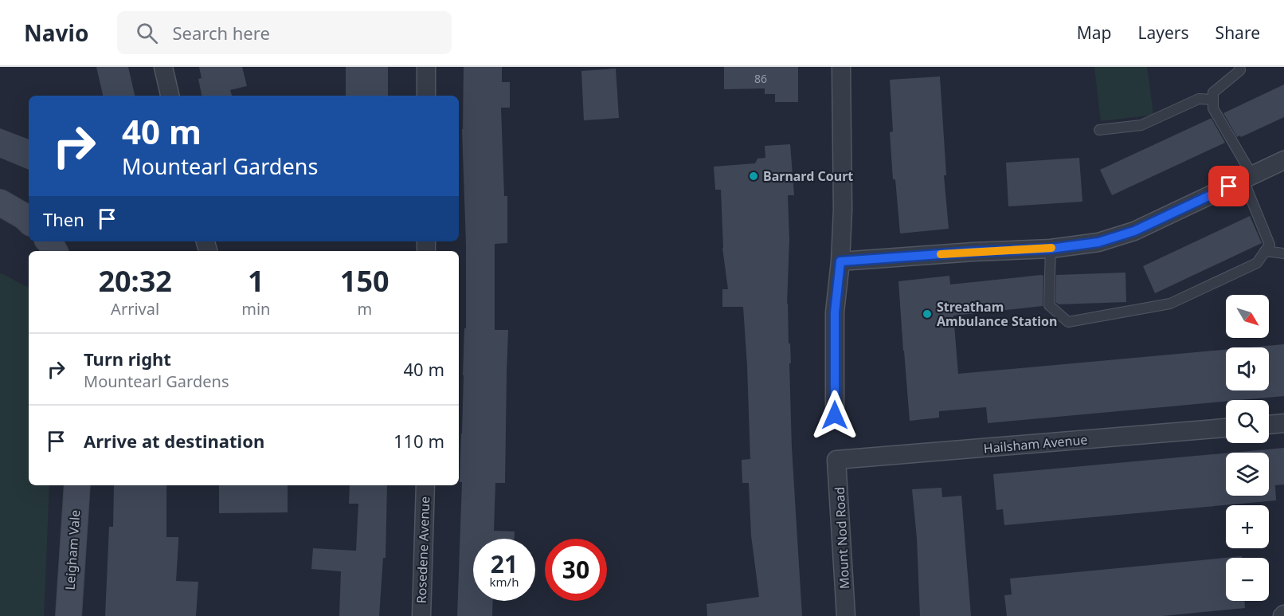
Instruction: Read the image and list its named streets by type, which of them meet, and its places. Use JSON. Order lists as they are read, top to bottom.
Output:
{
  "streets": {
    "street": [
      "Hailsham Avenue",
      "Mount Nod Road",
      "Leigham Vale",
      "Rosedene Avenue"
    ]
  },
  "crossings": [
    ["Hailsham Avenue", "Mount Nod Road"]
  ],
  "places": ["Barnard Court", "Streatham Ambulance Station"],
  "house_numbers": ["86"],
  "north": "bottom right",
  "page": {
    "header": "Navio",
    "search": "Search here",
    "nav": ["Map", "Layers", "Share"],
    "turn": ["40 m", "Mountearl Gardens"],
    "then": "Then",
    "eta": [
      "20:32",
      "Arrival",
      "1",
      "min",
      "150",
      "m"
    ],
    "map_buttons": ["+", "−"],
    "list": [
      {
        "name": "Turn right",
        "note": "Mountearl Gardens",
        "value": "40 m"
      },
      {
        "name": "Arrive at destination",
        "value": "110 m"
      }
    ],
    "speed": "21 km/h",
    "limit": "30"
  }
}
